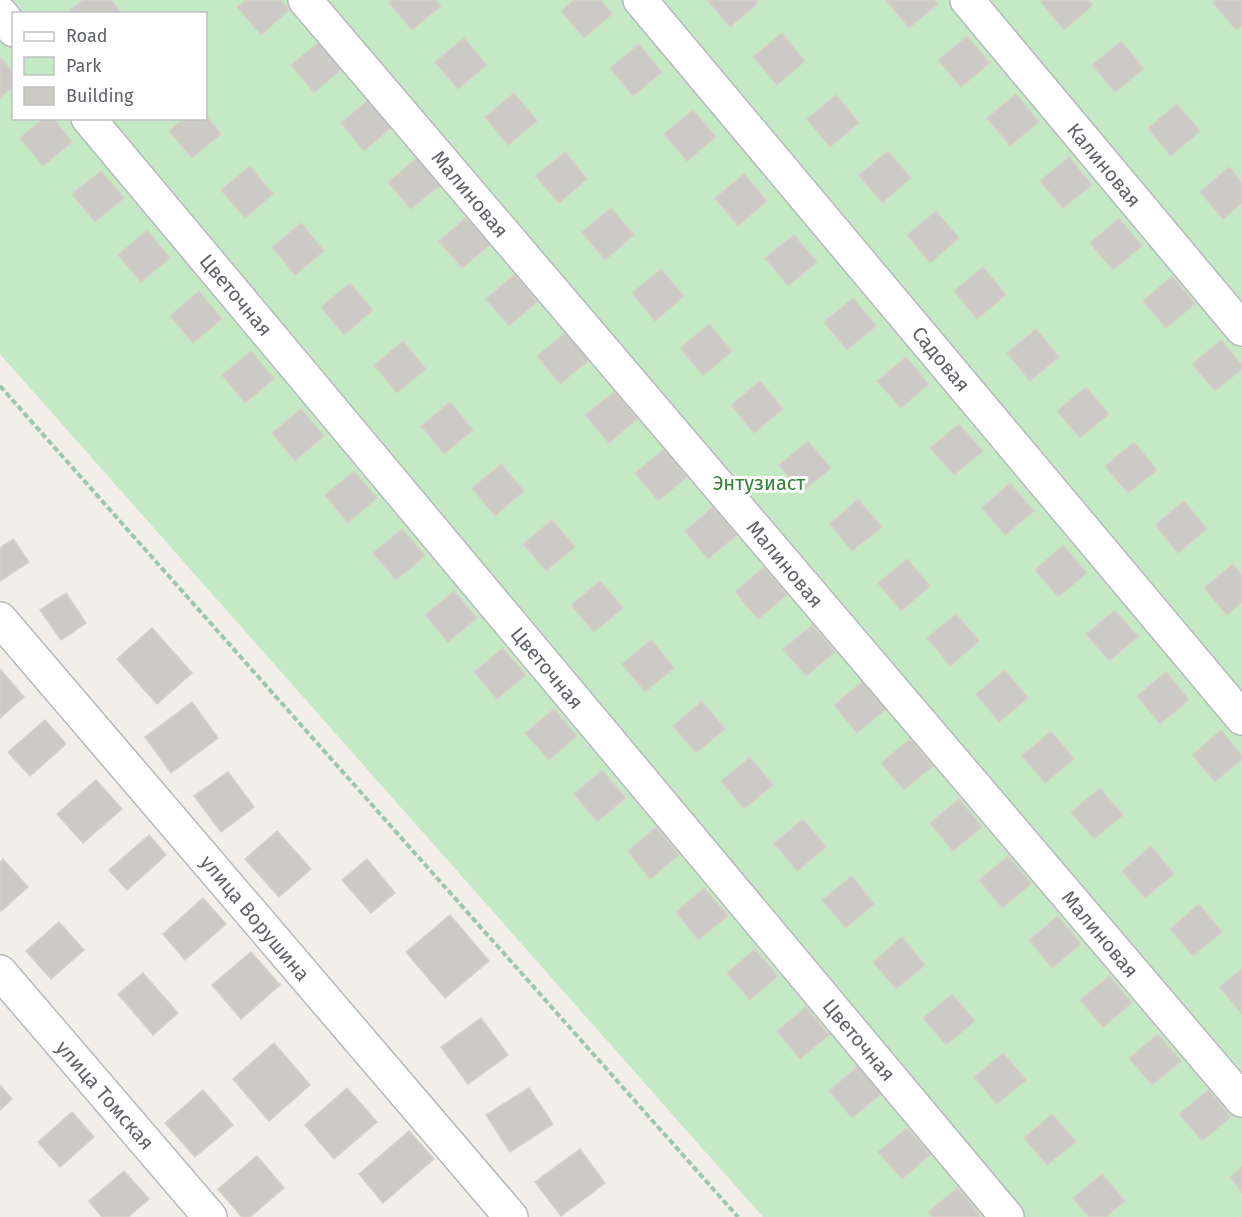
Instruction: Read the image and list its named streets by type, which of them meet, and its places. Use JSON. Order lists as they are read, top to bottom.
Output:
{
  "streets": {
    "street": [
      "Калиновая",
      "Малиновая",
      "Цветочная",
      "Садовая",
      "улица Ворушина",
      "улица Томская"
    ]
  },
  "parks": ["Энтузиаст"],
  "legend": ["Road", "Park", "Building"]
}
